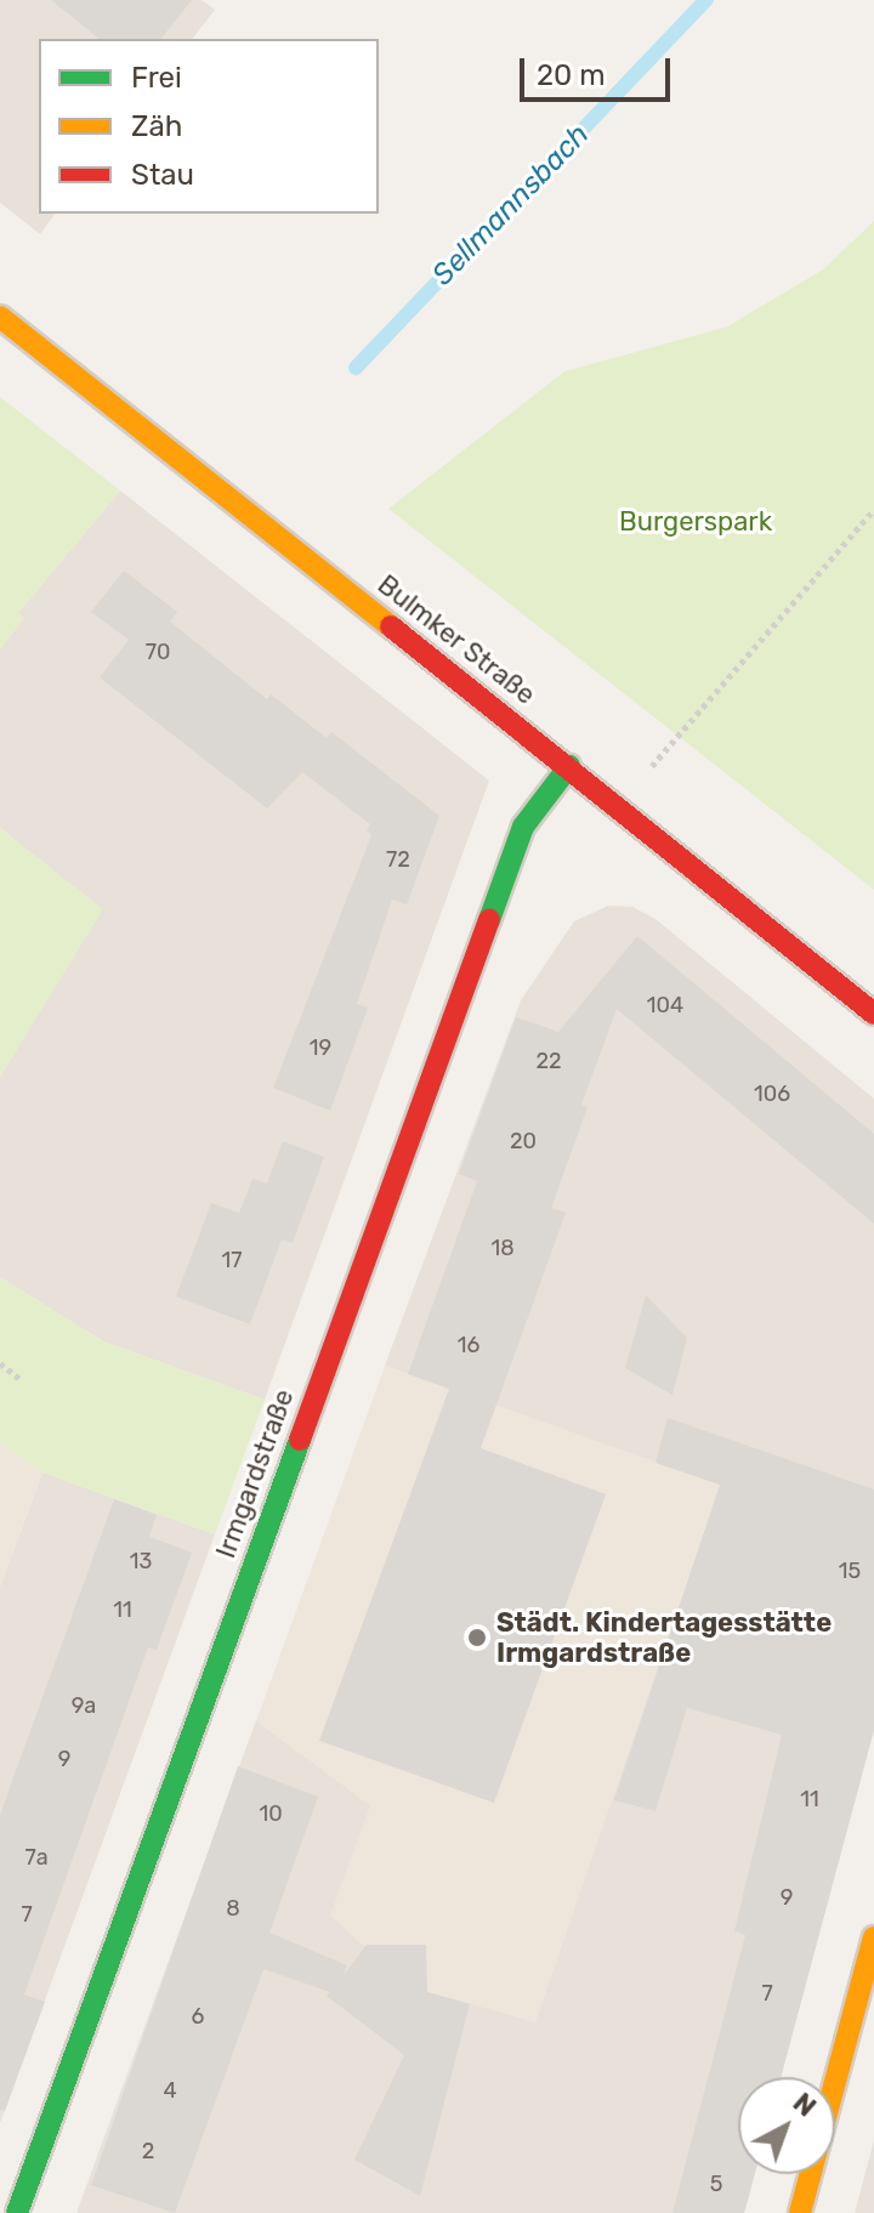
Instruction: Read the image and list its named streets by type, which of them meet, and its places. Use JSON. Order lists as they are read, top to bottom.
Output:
{
  "streets": {
    "street": ["Bulmker Straße", "Irmgardstraße"]
  },
  "crossings": [
    ["Bulmker Straße", "Irmgardstraße"]
  ],
  "water": ["Sellmannsbach"],
  "parks": ["Burgerspark"],
  "places": ["Städt. Kindertagesstätte Irmgardstraße"],
  "house_numbers": [
    "70",
    "72",
    "104",
    "19",
    "22",
    "106",
    "20",
    "18",
    "17",
    "16",
    "13",
    "15",
    "11",
    "9a",
    "9",
    "11",
    "10",
    "7a",
    "9",
    "8",
    "7",
    "7",
    "6",
    "4",
    "2",
    "5"
  ],
  "legend": ["Frei", "Zäh", "Stau"],
  "scale_bar": "20 m",
  "north": "top right"
}
